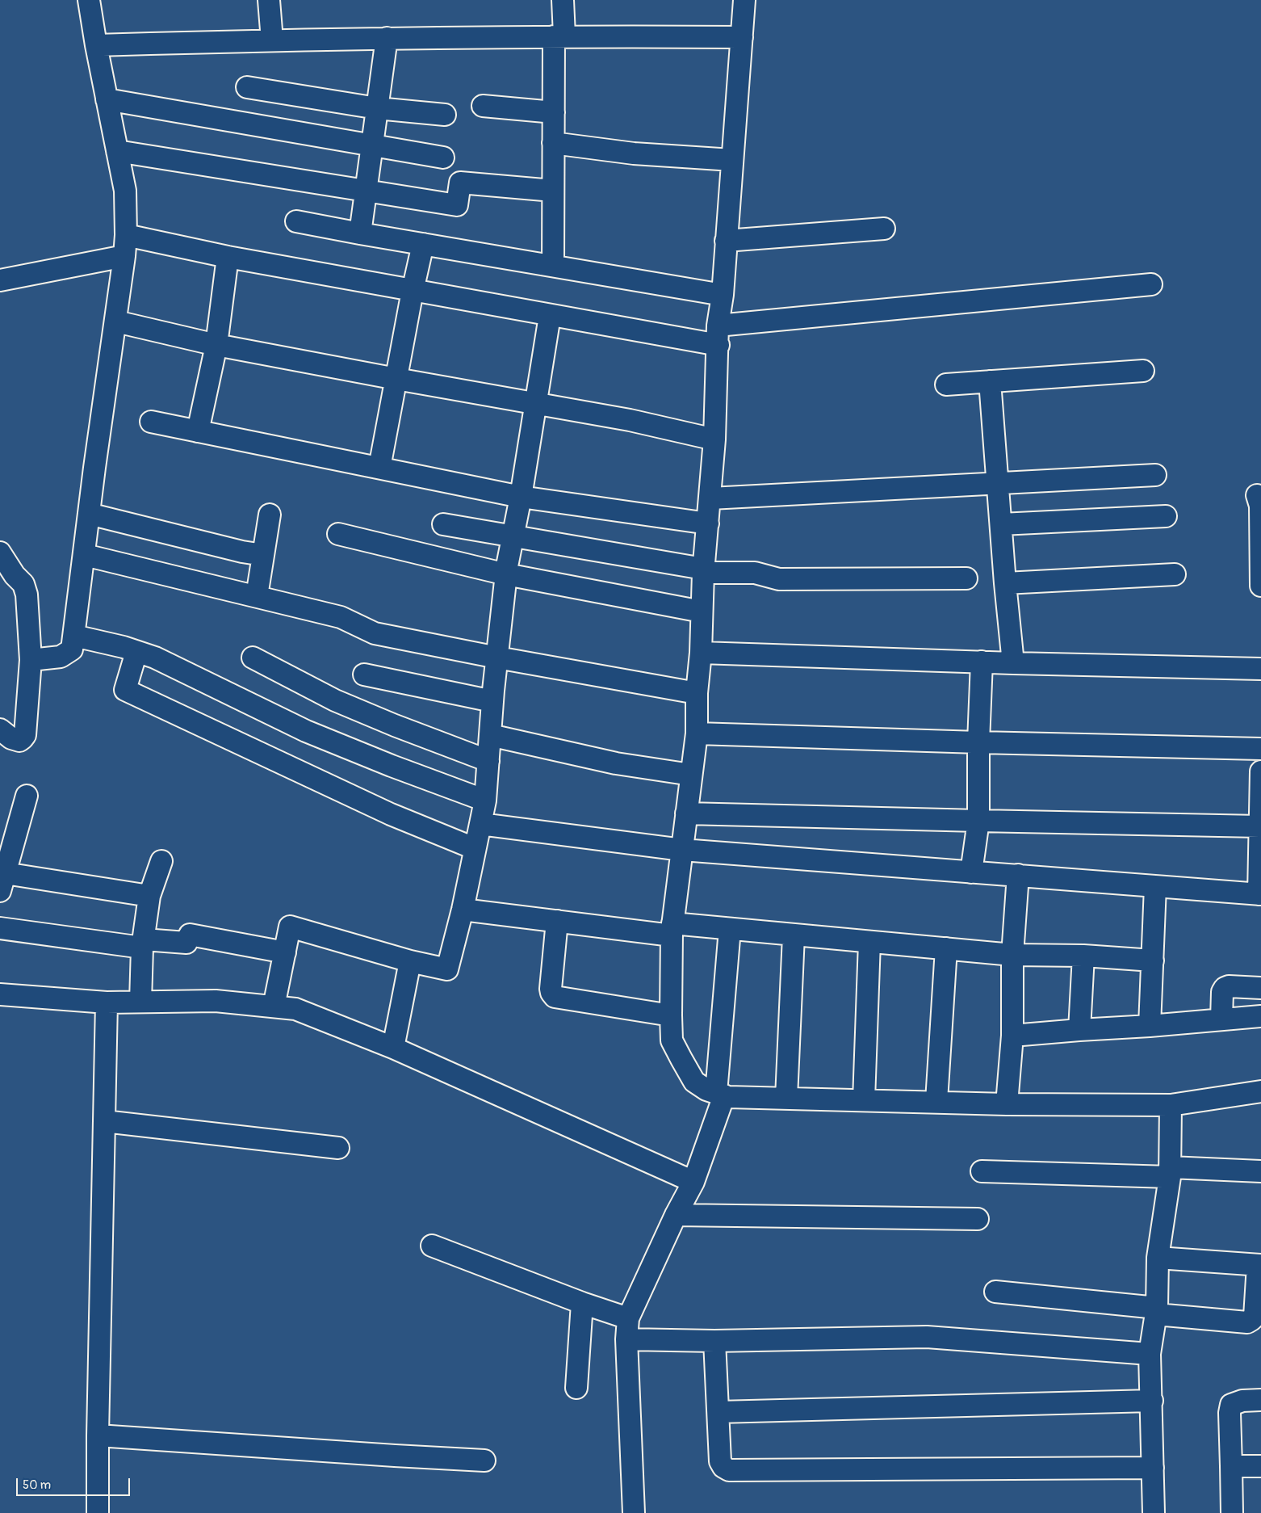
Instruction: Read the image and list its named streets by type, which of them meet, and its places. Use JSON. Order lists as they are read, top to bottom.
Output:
{
  "scale_bar": "50 m"
}
